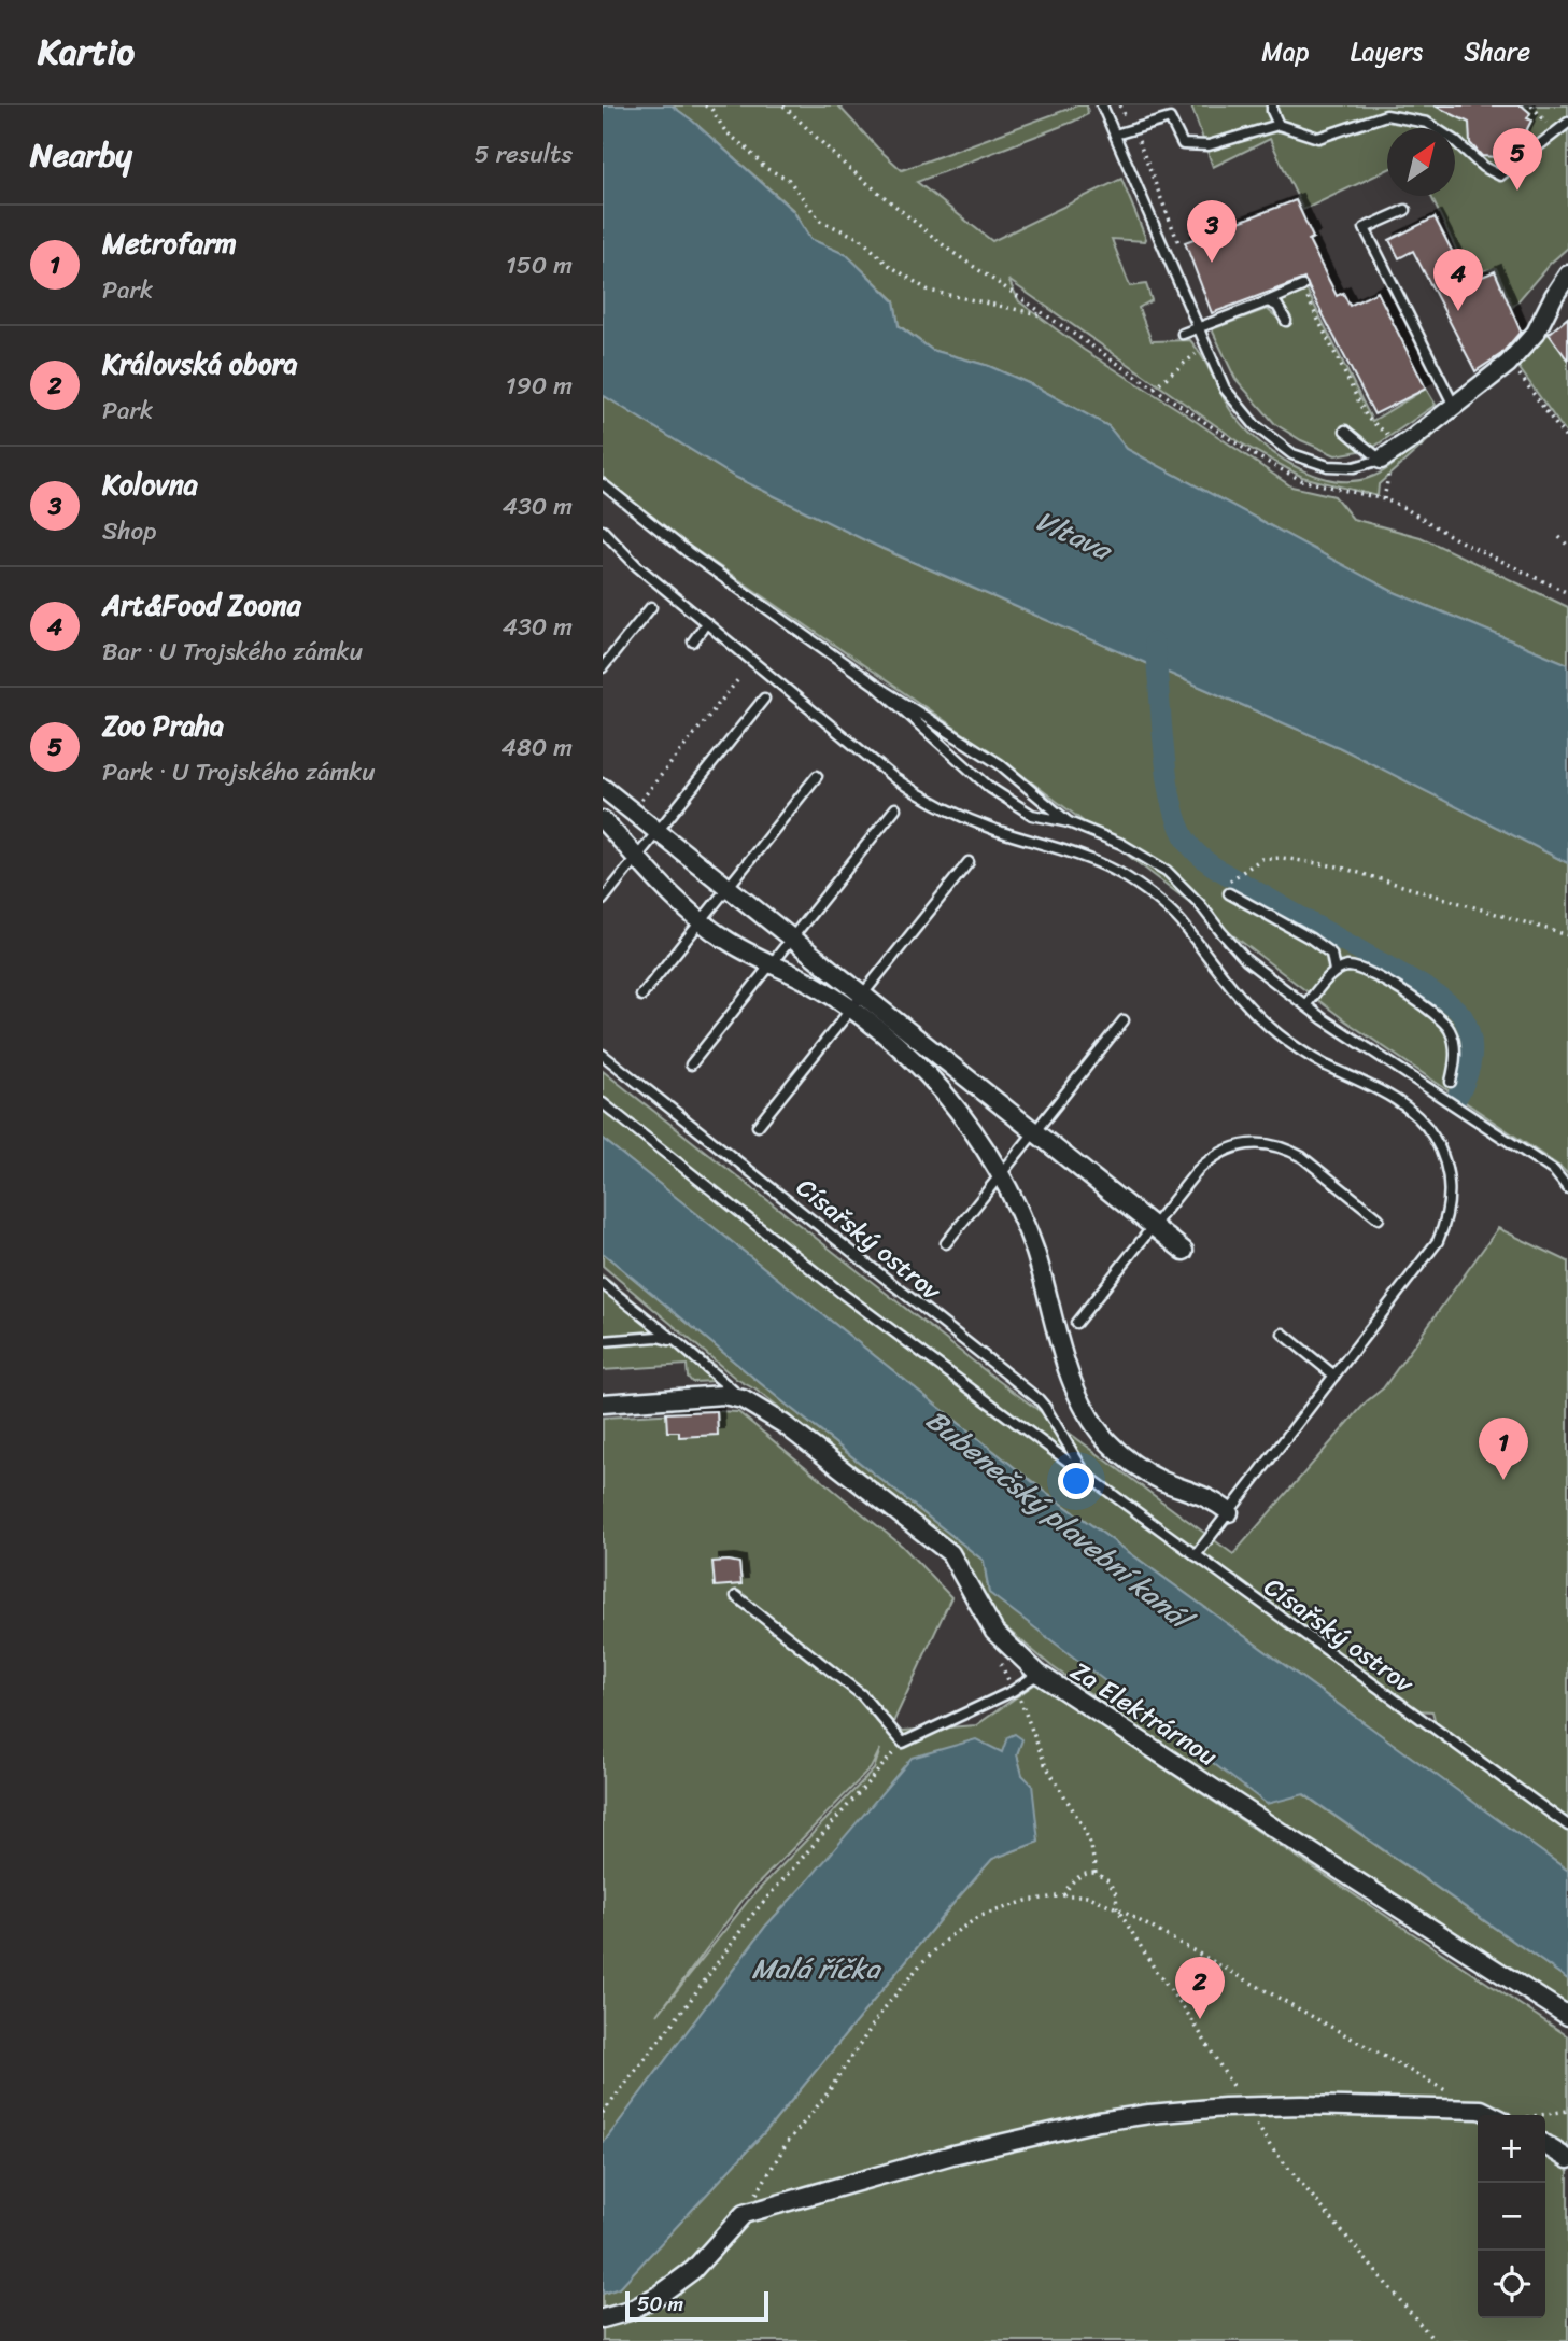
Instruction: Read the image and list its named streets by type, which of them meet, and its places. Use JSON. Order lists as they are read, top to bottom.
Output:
{
  "streets": {
    "street": ["Za Elektrárnou"],
    "lane": ["Císařský ostrov"]
  },
  "water": ["Vltava", "Bubenečský plavební kanál", "Malá říčka"],
  "scale_bar": "50 m",
  "north": "top right",
  "page": {
    "header": "Kartio",
    "nav": ["Map", "Layers", "Share"],
    "heading": ["Nearby", "5 results"],
    "pins": [
      "5",
      "3",
      "4",
      "1",
      "2"
    ],
    "list": [
      {
        "mark": "1",
        "name": "Metrofarm",
        "note": "Park",
        "value": "150 m"
      },
      {
        "mark": "2",
        "name": "Královská obora",
        "note": "Park",
        "value": "190 m"
      },
      {
        "mark": "3",
        "name": "Kolovna",
        "note": "Shop",
        "value": "430 m"
      },
      {
        "mark": "4",
        "name": "Art&Food Zoona",
        "note": "Bar · U Trojského zámku",
        "value": "430 m"
      },
      {
        "mark": "5",
        "name": "Zoo Praha",
        "note": "Park · U Trojského zámku",
        "value": "480 m"
      }
    ],
    "map_buttons": ["+", "−"],
    "scale": "50 m"
  }
}
